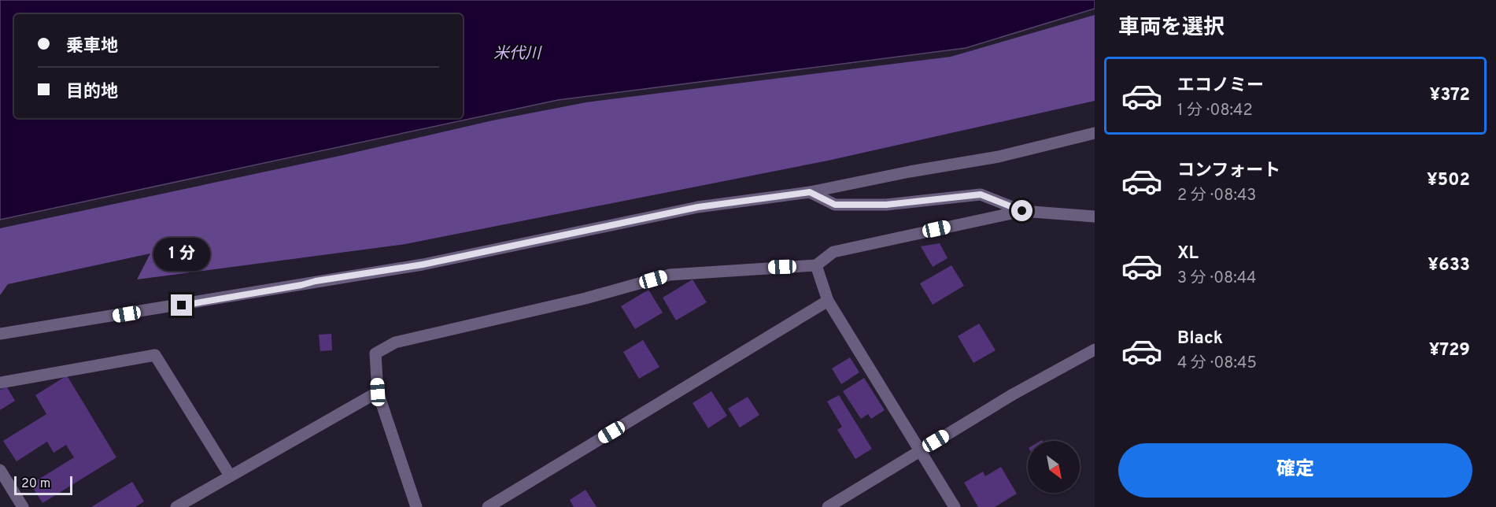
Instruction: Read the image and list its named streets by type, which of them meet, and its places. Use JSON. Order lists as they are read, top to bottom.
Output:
{
  "water": ["米代川"],
  "scale_bar": "20 m",
  "north": "bottom right",
  "page": {
    "heading": "車両を選択",
    "banner": ["乗車地", "目的地"],
    "list": [
      {
        "name": "エコノミー",
        "note": "1 分 · 08:42",
        "value": "¥372"
      },
      {
        "name": "コンフォート",
        "note": "2 分 · 08:43",
        "value": "¥502"
      },
      {
        "name": "XL",
        "note": "3 分 · 08:44",
        "value": "¥633"
      },
      {
        "name": "Black",
        "note": "4 分 · 08:45",
        "value": "¥729"
      }
    ],
    "bubble": "1 分",
    "buttons": "確定",
    "scale": "20 m"
  }
}
